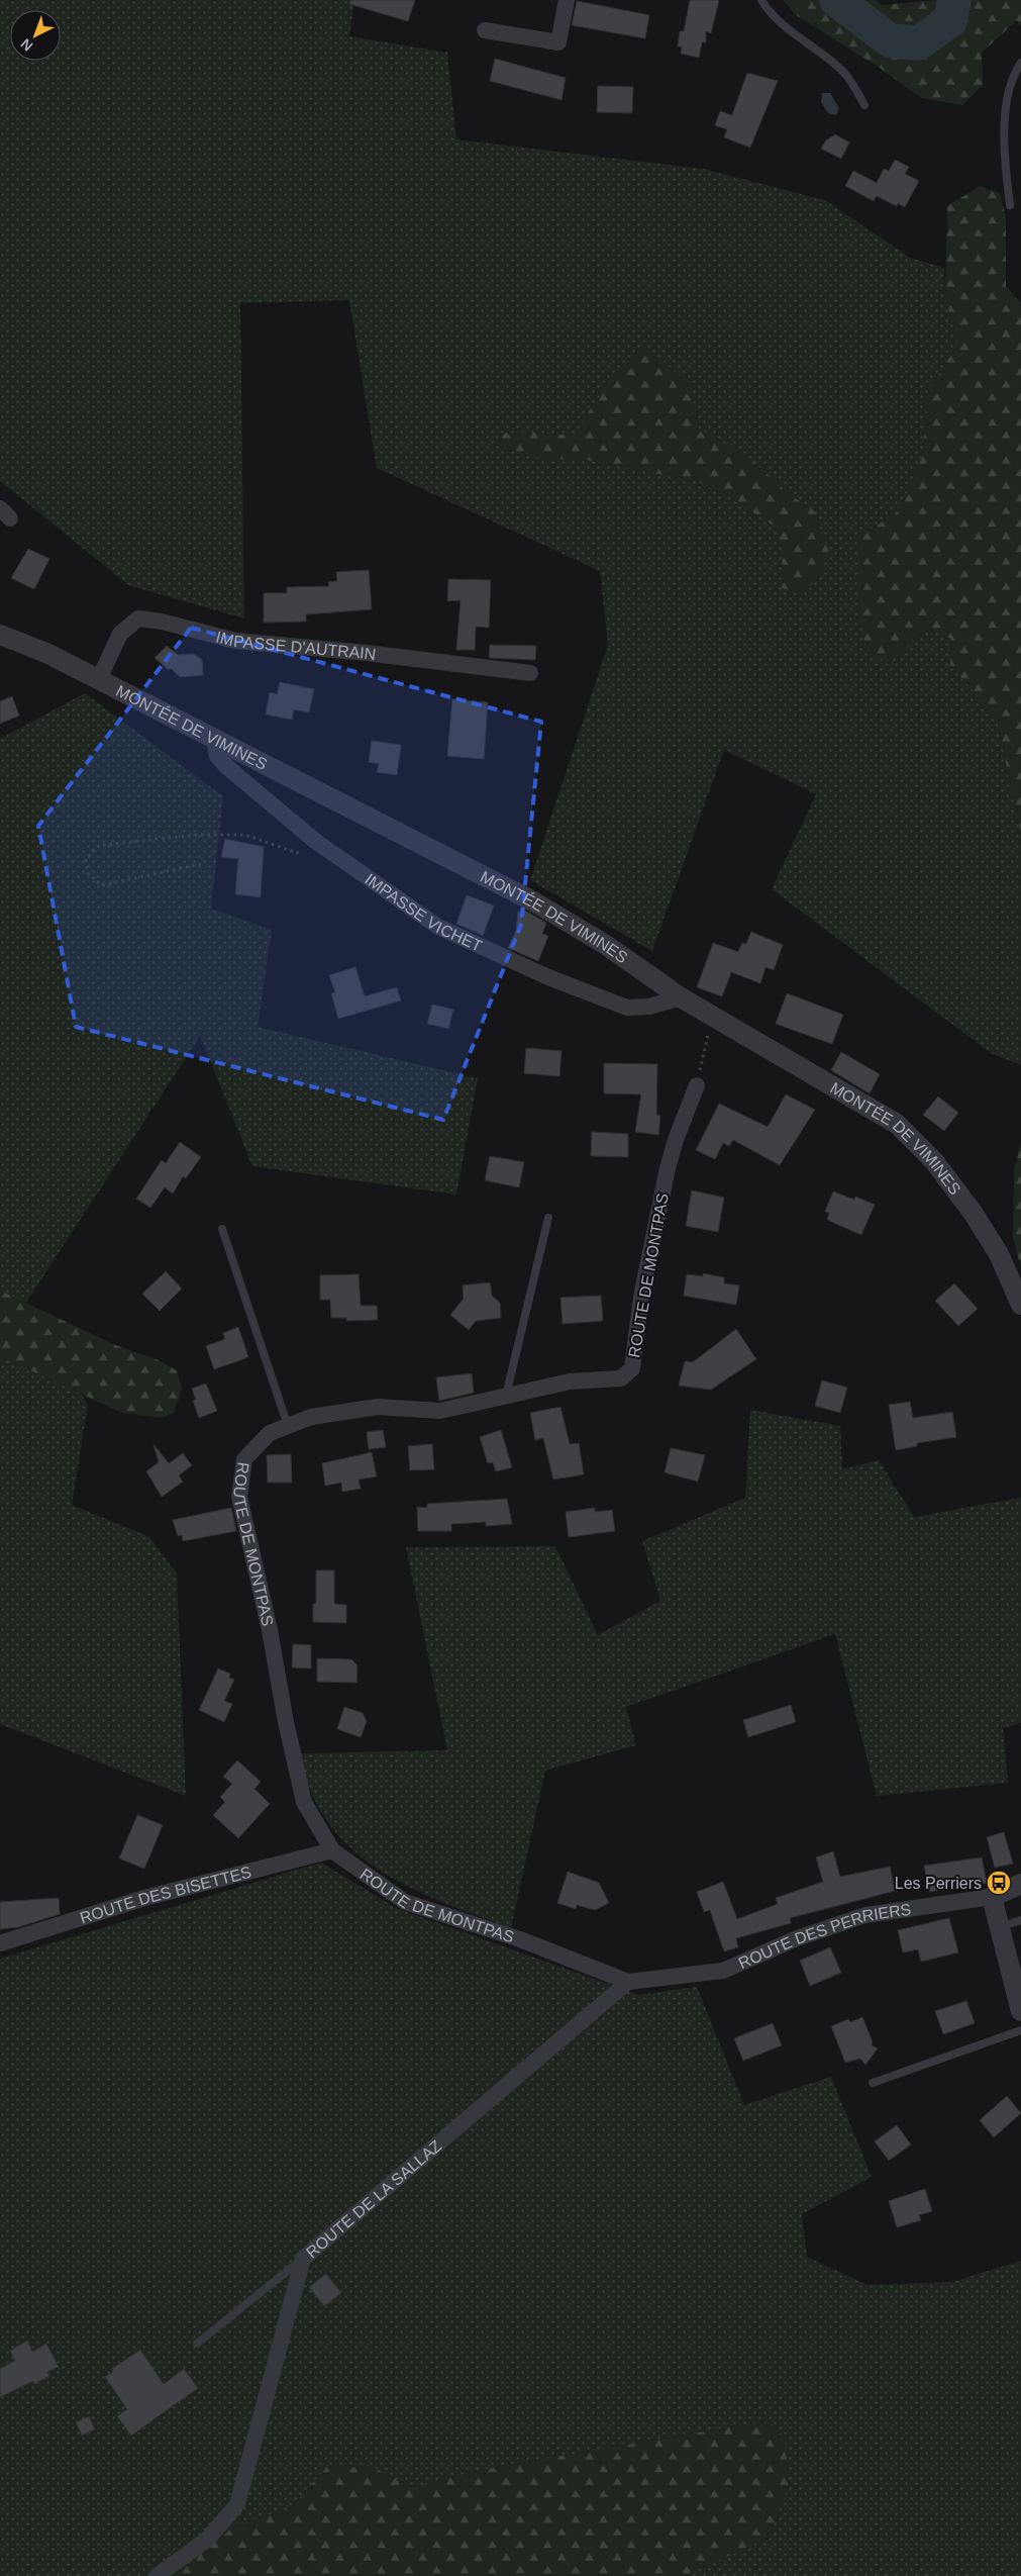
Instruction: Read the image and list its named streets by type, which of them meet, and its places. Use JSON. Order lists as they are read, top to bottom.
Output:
{
  "streets": {
    "street": [
      "IMPASSE D'AUTRAIN",
      "MONTÉE DE VIMINES",
      "IMPASSE VICHET",
      "ROUTE DE MONTPAS",
      "ROUTE DES BISETTES",
      "ROUTE DES PERRIERS",
      "ROUTE DE LA SALLAZ"
    ]
  },
  "crossings": [
    ["IMPASSE D'AUTRAIN", "MONTÉE DE VIMINES"],
    ["MONTÉE DE VIMINES", "IMPASSE VICHET"],
    ["ROUTE DE MONTPAS", "ROUTE DES BISETTES"],
    ["ROUTE DE MONTPAS", "ROUTE DES PERRIERS"],
    ["ROUTE DE MONTPAS", "ROUTE DE LA SALLAZ"],
    ["ROUTE DES PERRIERS", "ROUTE DE LA SALLAZ"]
  ],
  "places": {
    "bus stop": ["Les Perriers"]
  },
  "north": "bottom left"
}
